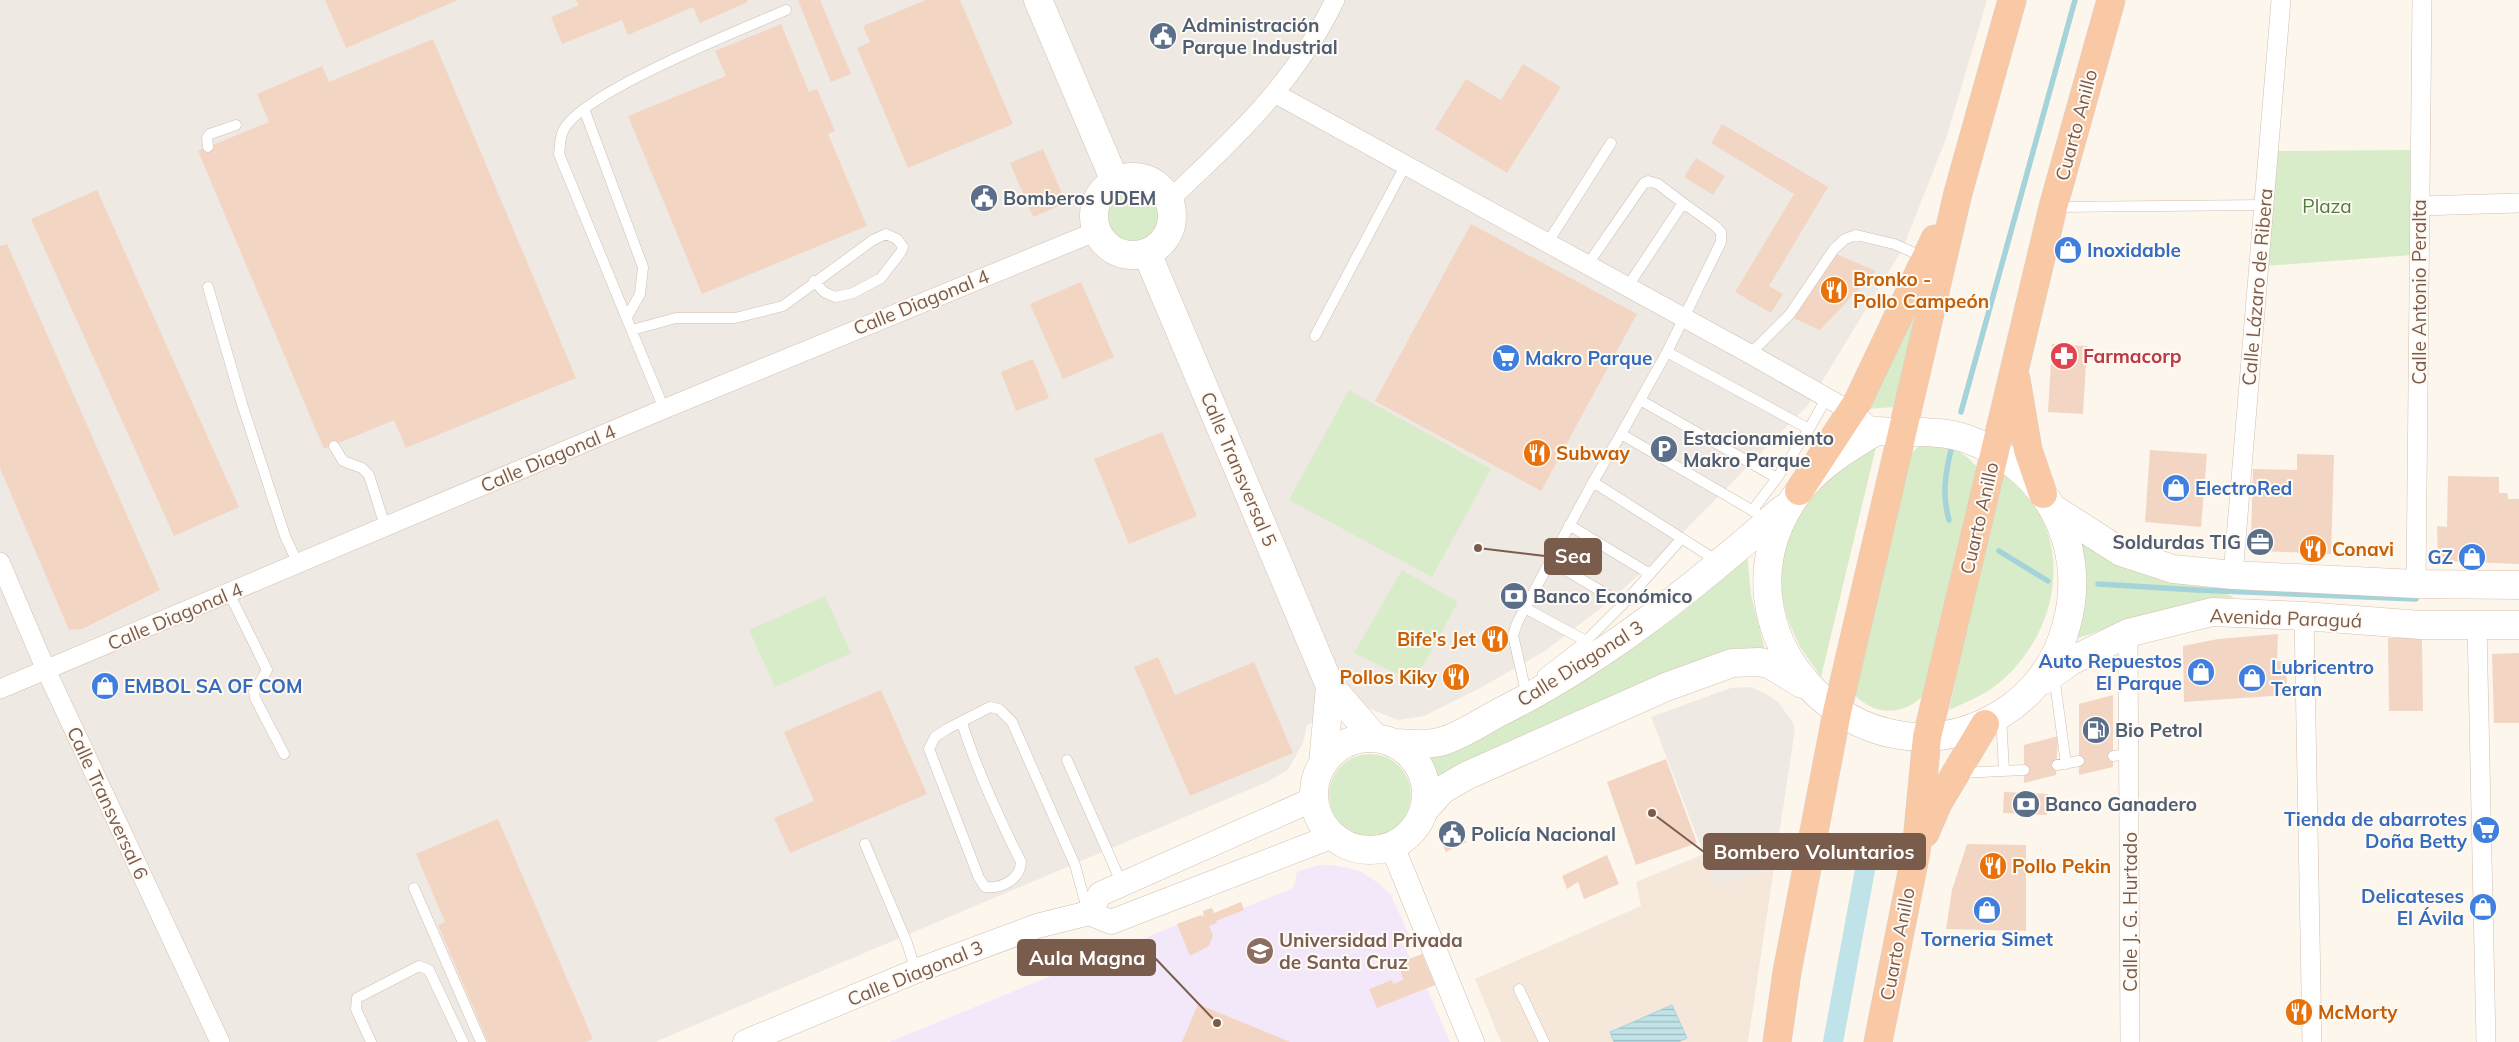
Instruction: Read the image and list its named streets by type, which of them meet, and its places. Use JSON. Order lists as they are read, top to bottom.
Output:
{
  "streets": {
    "highway": ["Cuarto Anillo"],
    "main road": ["Calle Transversal 5", "Avenida Paraguá", "Calle Diagonal 3"],
    "street": [
      "Calle Lázaro de Ribera",
      "Calle Antonio Peralta",
      "Calle Diagonal 4",
      "Calle Transversal 6",
      "Calle J. G. Hurtado"
    ]
  },
  "crossings": [
    ["Calle Diagonal 4", "Calle Transversal 5"],
    ["Calle Diagonal 4", "Calle Transversal 6"],
    ["Calle Transversal 5", "Calle Diagonal 3"],
    ["Avenida Paraguá", "Calle J. G. Hurtado"]
  ],
  "parks": ["Plaza"],
  "places": {
    "public building": ["Administración Parque Industrial", "Bomberos UDEM", "Policía Nacional"],
    "shop": [
      "Inoxidable",
      "ElectroRed",
      "GZ",
      "Auto Repuestos El Parque",
      "Lubricentro Teran",
      "EMBOL SA OF COM",
      "Delicateses El Ávila",
      "Torneria Simet"
    ],
    "restaurant": [
      "Bronko - Pollo Campeón",
      "Subway",
      "Conavi",
      "Bife's Jet",
      "Pollos Kiky",
      "Pollo Pekin",
      "McMorty"
    ],
    "pharmacy": ["Farmacorp"],
    "supermarket": ["Makro Parque", "Tienda de abarrotes Doña Betty"],
    "parking": ["Estacionamiento Makro Parque"],
    "office": ["Soldurdas TIG"],
    "other": ["Sea", "Bombero Voluntarios", "Aula Magna"],
    "bank": ["Banco Económico", "Banco Ganadero"],
    "fuel station": ["Bio Petrol"],
    "school or university": ["Universidad Privada de Santa Cruz"]
  }
}
